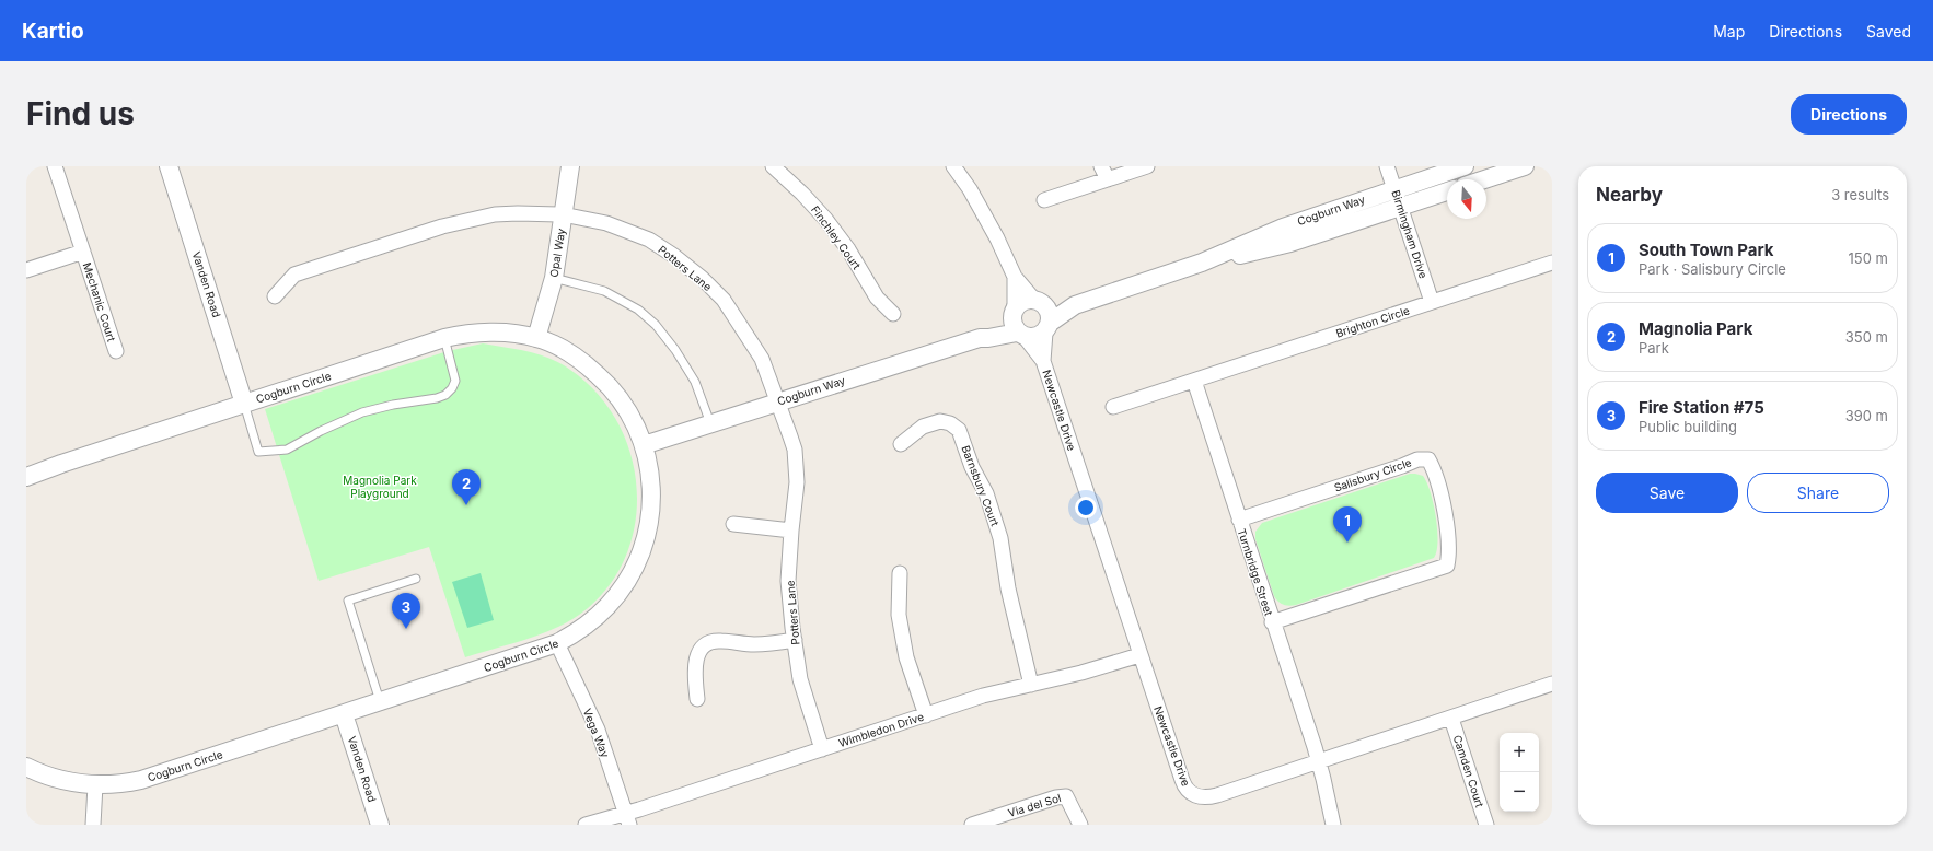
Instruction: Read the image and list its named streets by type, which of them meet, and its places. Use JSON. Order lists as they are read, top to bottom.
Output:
{
  "streets": {
    "street": [
      "Cogburn Way",
      "Birmingham Drive",
      "Finchley Court",
      "Opal Way",
      "Potters Lane",
      "Vanden Road",
      "Mechanic Court",
      "Brighton Circle",
      "Cogburn Circle",
      "Newcastle Drive",
      "Salisbury Circle",
      "Barnsbury Court",
      "Turnbridge Street",
      "Wimbledon Drive",
      "Vega Way",
      "Camden Court",
      "Via del Sol"
    ]
  },
  "crossings": [
    ["Cogburn Way", "Birmingham Drive"],
    ["Cogburn Way", "Potters Lane"],
    ["Cogburn Way", "Cogburn Circle"],
    ["Cogburn Way", "Newcastle Drive"],
    ["Birmingham Drive", "Brighton Circle"],
    ["Opal Way", "Potters Lane"],
    ["Opal Way", "Cogburn Circle"],
    ["Potters Lane", "Wimbledon Drive"],
    ["Vanden Road", "Cogburn Circle"],
    ["Brighton Circle", "Turnbridge Street"],
    ["Cogburn Circle", "Vega Way"],
    ["Newcastle Drive", "Turnbridge Street"],
    ["Newcastle Drive", "Wimbledon Drive"],
    ["Newcastle Drive", "Camden Court"],
    ["Salisbury Circle", "Turnbridge Street"],
    ["Barnsbury Court", "Wimbledon Drive"],
    ["Wimbledon Drive", "Vega Way"]
  ],
  "parks": ["Magnolia Park Playground"],
  "north": "bottom",
  "page": {
    "header": "Kartio",
    "nav": ["Map", "Directions", "Saved"],
    "buttons": [
      "Directions",
      ["Save", "Share"]
    ],
    "title": "Find us",
    "heading": ["Nearby", "3 results"],
    "list": [
      {
        "mark": "1",
        "name": "South Town Park",
        "note": "Park · Salisbury Circle",
        "value": "150 m"
      },
      {
        "mark": "2",
        "name": "Magnolia Park",
        "note": "Park",
        "value": "350 m"
      },
      {
        "mark": "3",
        "name": "Fire Station #75",
        "note": "Public building",
        "value": "390 m"
      }
    ],
    "pins": ["2", "1", "3"],
    "map_buttons": ["+", "−"]
  }
}
